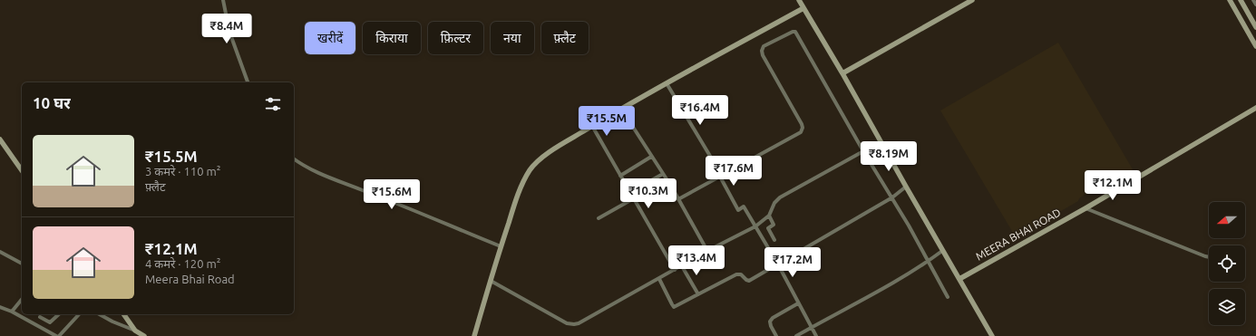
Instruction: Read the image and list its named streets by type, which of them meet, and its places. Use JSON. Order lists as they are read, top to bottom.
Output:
{
  "streets": {
    "street": ["MEERA BHAI ROAD"]
  },
  "north": "left",
  "page": {
    "price": [
      "₹8.4M",
      "₹16.4M",
      "₹15.5M",
      "₹8.19M",
      "₹17.6M",
      "₹12.1M",
      "₹10.3M",
      "₹15.6M",
      "₹13.4M",
      "₹17.2M"
    ],
    "chip": [
      "खरीदें",
      "किराया",
      "फ़िल्टर",
      "नया",
      "फ़्लैट"
    ],
    "heading": "10 घर",
    "list": [
      {
        "name": "₹15.5M",
        "note": "3 कमरे · 110 m² · फ़्लैट"
      },
      {
        "name": "₹12.1M",
        "note": "4 कमरे · 120 m² · Meera Bhai Road"
      }
    ]
  }
}
